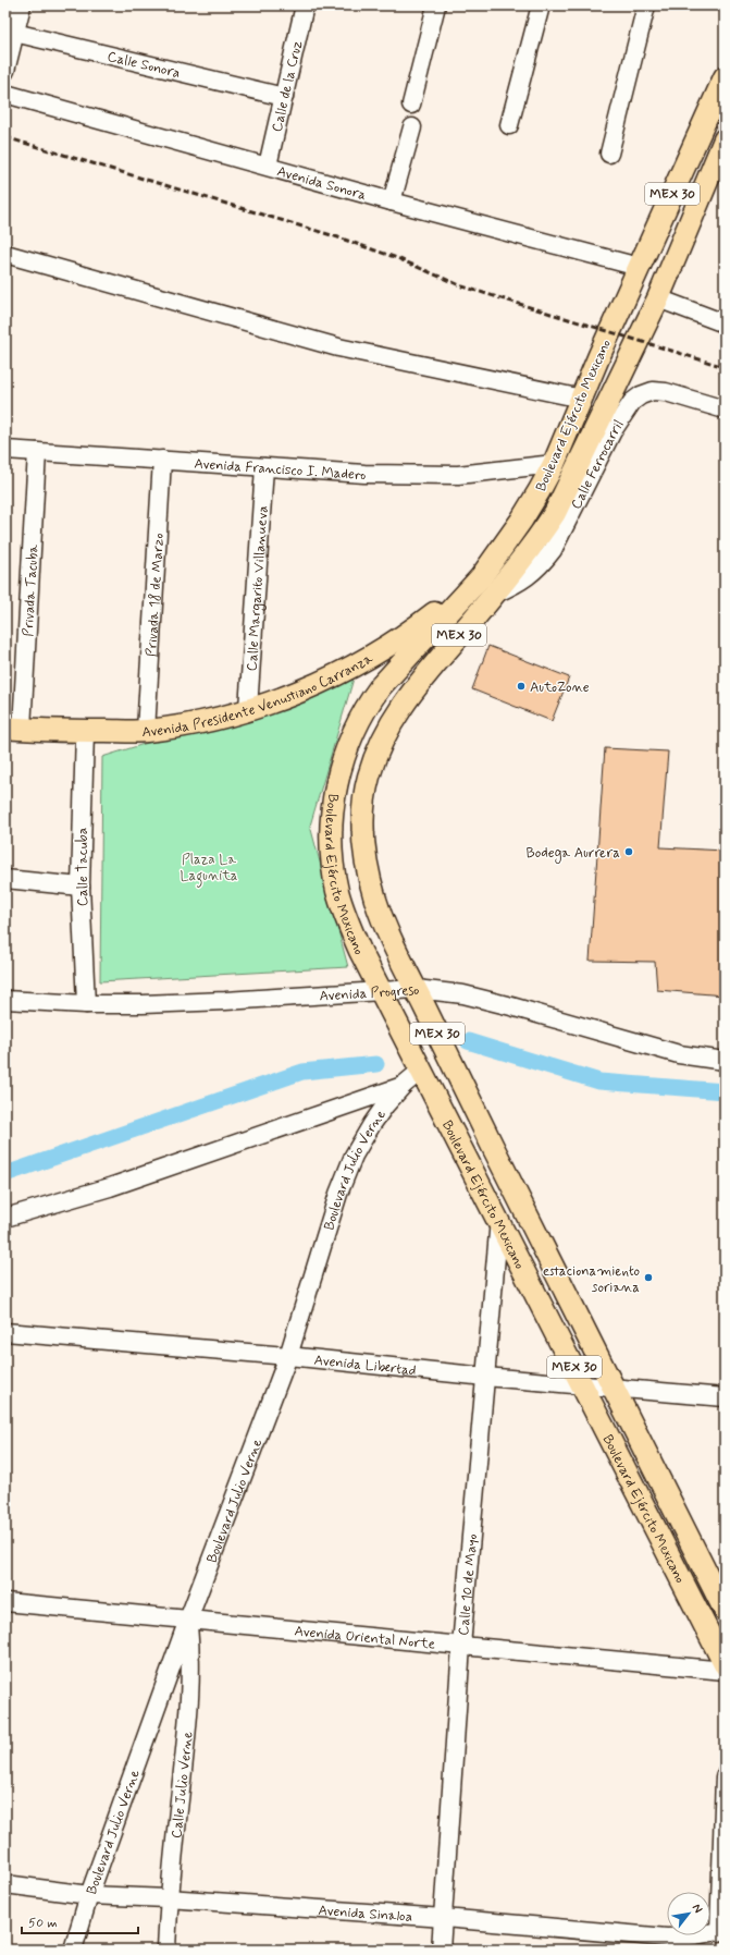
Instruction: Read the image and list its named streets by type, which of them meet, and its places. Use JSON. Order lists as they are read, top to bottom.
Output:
{
  "streets": {
    "main road": ["MEX 30", "Boulevard Ejército Mexicano", "Avenida Presidente Venustiano Carranza"],
    "street": [
      "Calle Sonora",
      "Calle de la Cruz",
      "Avenida Sonora",
      "Calle Ferrocarril",
      "Avenida Francisco I. Madero",
      "Calle Margarito Villanueva",
      "Privada Tacuba",
      "Privada 18 de Marzo",
      "Calle Tacuba",
      "Avenida Progreso",
      "Boulevard Julio Verne",
      "Avenida Libertad",
      "Calle 10 de Mayo",
      "Avenida Oriental Norte",
      "Calle Julio Verne",
      "Avenida Sinaloa"
    ]
  },
  "crossings": [
    ["Calle Sonora", "Calle de la Cruz"],
    ["Calle de la Cruz", "Avenida Sonora"],
    ["Avenida Sonora", "Boulevard Ejército Mexicano"],
    ["Boulevard Ejército Mexicano", "Calle Ferrocarril"],
    ["Boulevard Ejército Mexicano", "Avenida Francisco I. Madero"],
    ["Boulevard Ejército Mexicano", "Avenida Presidente Venustiano Carranza"],
    ["Boulevard Ejército Mexicano", "Avenida Progreso"],
    ["Boulevard Ejército Mexicano", "Boulevard Julio Verne"],
    ["Boulevard Ejército Mexicano", "Avenida Libertad"],
    ["Boulevard Ejército Mexicano", "Calle 10 de Mayo"],
    ["Avenida Francisco I. Madero", "Calle Margarito Villanueva"],
    ["Avenida Francisco I. Madero", "Privada Tacuba"],
    ["Avenida Francisco I. Madero", "Privada 18 de Marzo"],
    ["Calle Margarito Villanueva", "Avenida Presidente Venustiano Carranza"],
    ["Privada Tacuba", "Avenida Presidente Venustiano Carranza"],
    ["Privada 18 de Marzo", "Avenida Presidente Venustiano Carranza"],
    ["Avenida Presidente Venustiano Carranza", "Calle Tacuba"],
    ["Calle Tacuba", "Avenida Progreso"],
    ["Boulevard Julio Verne", "Avenida Libertad"],
    ["Boulevard Julio Verne", "Avenida Oriental Norte"],
    ["Boulevard Julio Verne", "Calle Julio Verne"],
    ["Boulevard Julio Verne", "Avenida Sinaloa"],
    ["Avenida Libertad", "Calle 10 de Mayo"],
    ["Calle 10 de Mayo", "Avenida Oriental Norte"],
    ["Calle 10 de Mayo", "Avenida Sinaloa"],
    ["Avenida Oriental Norte", "Calle Julio Verne"],
    ["Calle Julio Verne", "Avenida Sinaloa"]
  ],
  "parks": ["Plaza La Lagunita"],
  "places": ["AutoZone", "Bodega Aurrera", "estacionamiento soriana"],
  "scale_bar": "50 m",
  "north": "top right"
}
